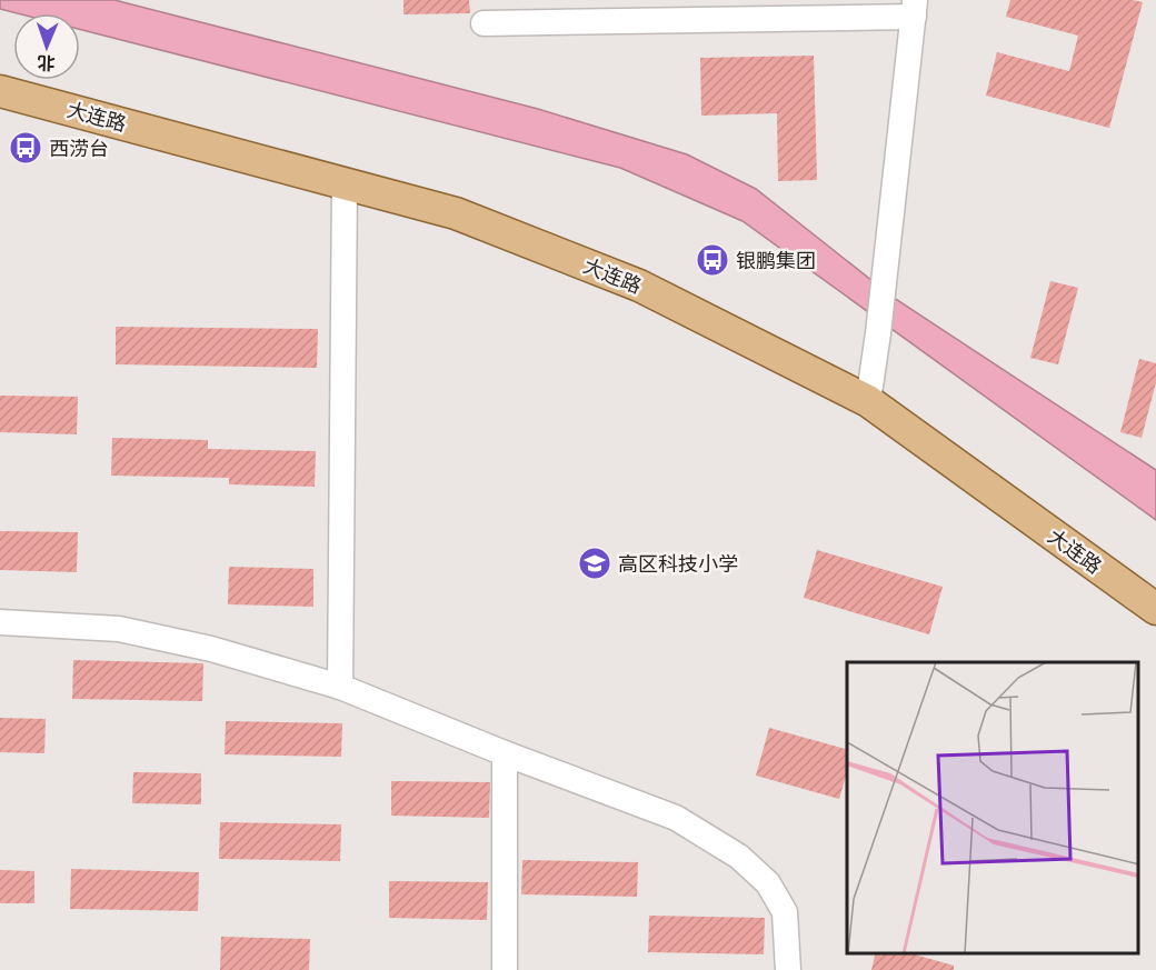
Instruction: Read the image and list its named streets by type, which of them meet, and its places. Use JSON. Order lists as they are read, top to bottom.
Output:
{
  "streets": {
    "main road": ["大连路"]
  },
  "places": {
    "bus stop": ["西涝台", "银鹏集团"],
    "school or university": ["高区科技小学"]
  },
  "north": "bottom"
}
